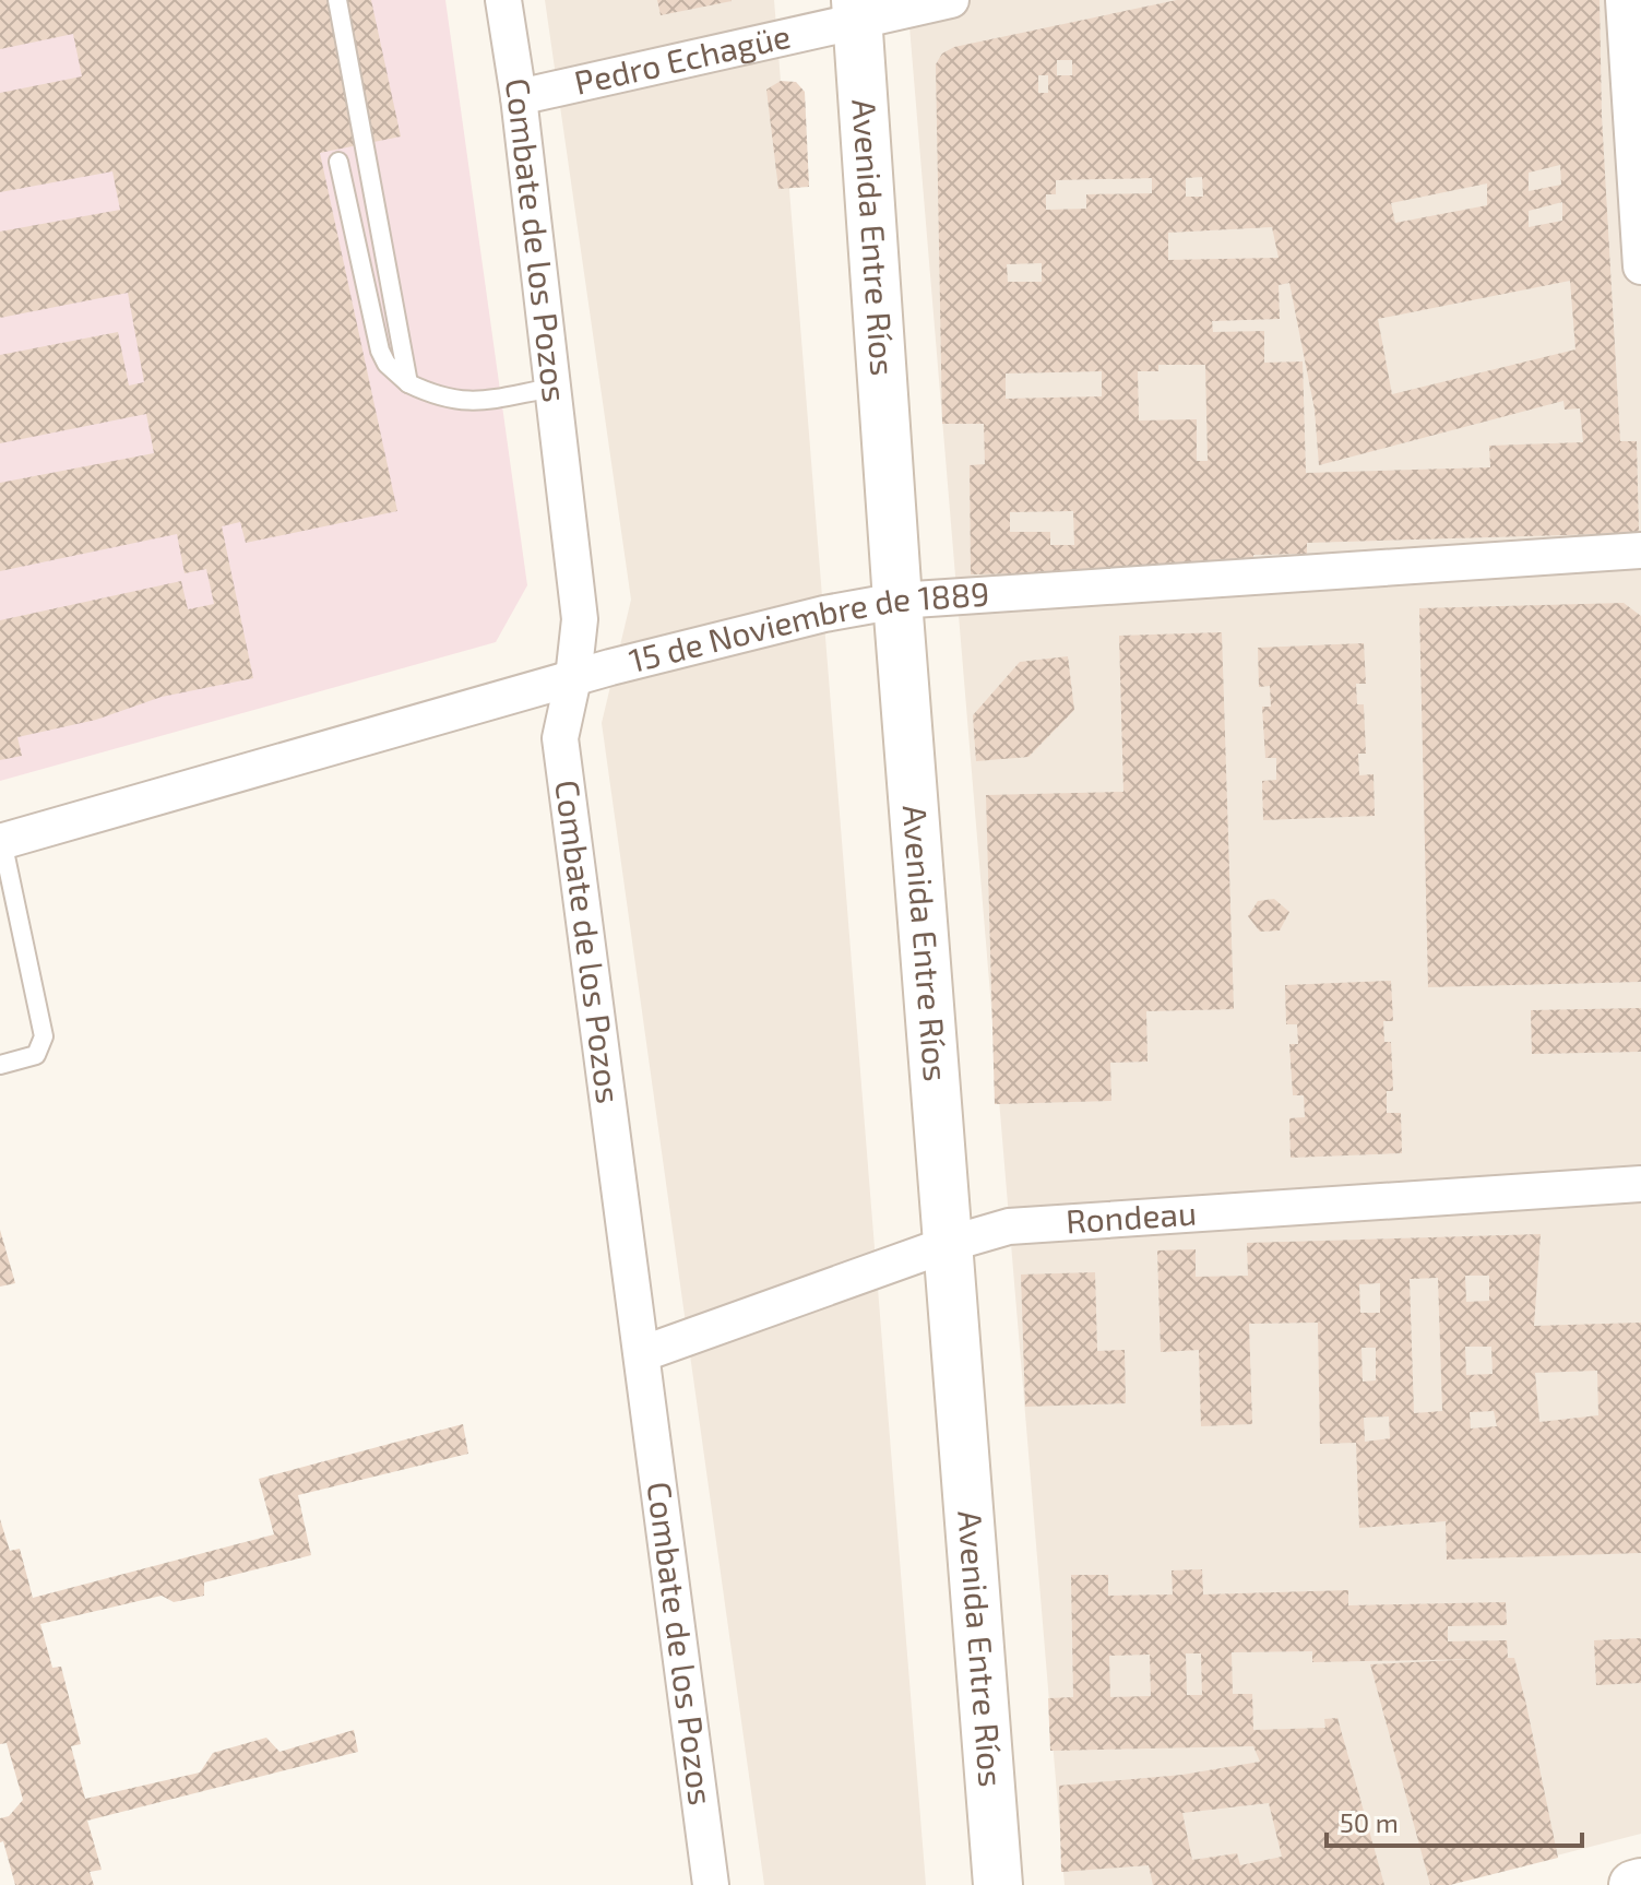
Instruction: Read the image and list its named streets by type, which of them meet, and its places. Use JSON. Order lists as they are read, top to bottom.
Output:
{
  "streets": {
    "main road": ["Avenida Entre Ríos"],
    "street": [
      "Pedro Echagüe",
      "Combate de los Pozos",
      "15 de Noviembre de 1889",
      "Rondeau"
    ]
  },
  "crossings": [
    ["Pedro Echagüe", "Avenida Entre Ríos"],
    ["Pedro Echagüe", "Combate de los Pozos"],
    ["Avenida Entre Ríos", "15 de Noviembre de 1889"],
    ["Avenida Entre Ríos", "Rondeau"],
    ["Combate de los Pozos", "15 de Noviembre de 1889"],
    ["Combate de los Pozos", "Rondeau"]
  ],
  "scale_bar": "50 m"
}
